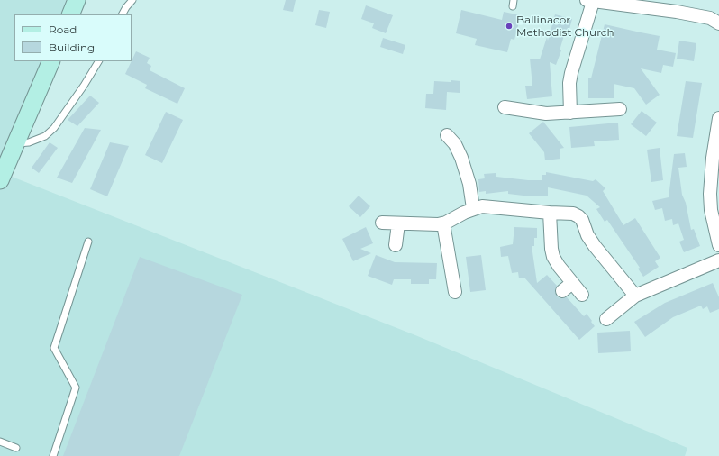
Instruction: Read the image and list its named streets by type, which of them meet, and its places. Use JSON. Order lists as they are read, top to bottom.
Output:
{
  "places": ["Ballinacor Methodist Church"],
  "legend": ["Road", "Building"]
}
